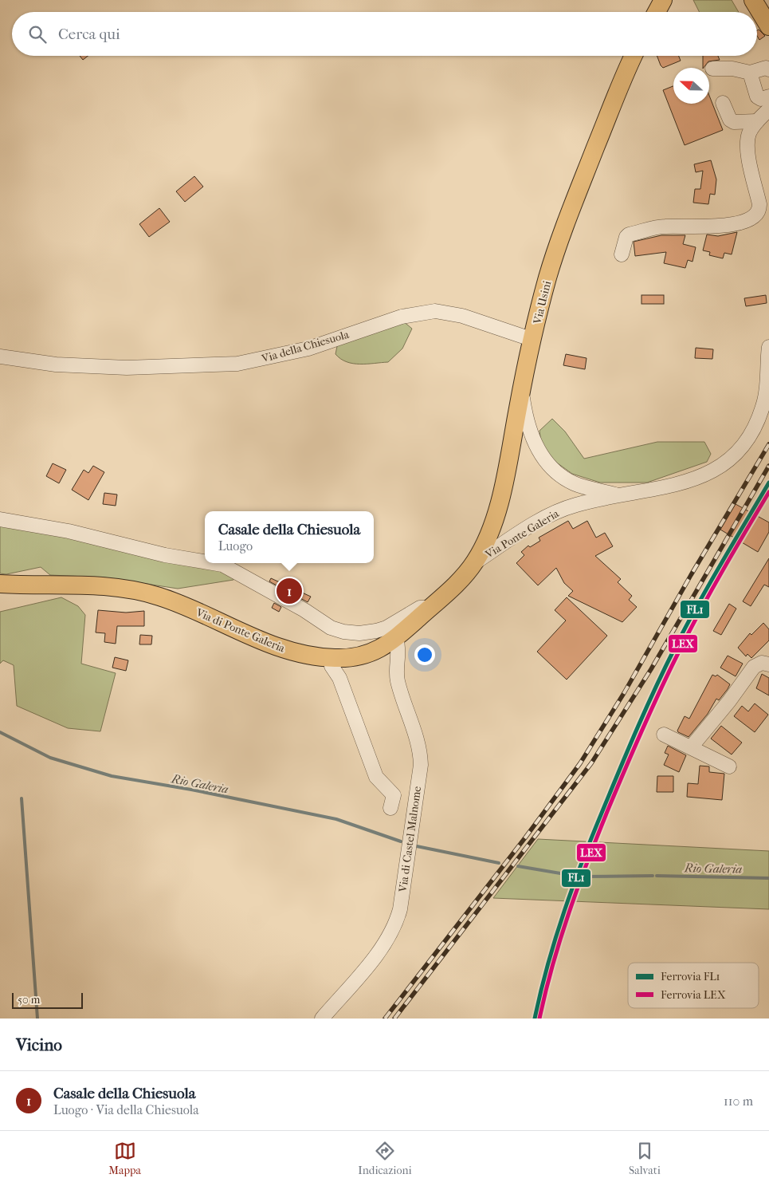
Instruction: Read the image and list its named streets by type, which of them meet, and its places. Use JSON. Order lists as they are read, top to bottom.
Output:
{
  "streets": {
    "main road": ["Via Usini", "Via di Ponte Galeria"],
    "street": ["Via della Chiesuola", "Via Ponte Galeria", "Via di Castel Malnome"]
  },
  "crossings": [
    ["Via Usini", "Via della Chiesuola"],
    ["Via Usini", "Via Ponte Galeria"],
    ["Via Usini", "Via di Ponte Galeria"],
    ["Via Ponte Galeria", "Via di Ponte Galeria"],
    ["Via di Ponte Galeria", "Via di Castel Malnome"]
  ],
  "water": ["Rio Galeria"],
  "lines": ["rail line FL1", "rail line LEX"],
  "legend": ["Ferrovia FL1", "Ferrovia LEX"],
  "scale_bar": "50 m",
  "north": "left",
  "page": {
    "search": "Cerca qui",
    "popup": ["Casale della Chiesuola", "Luogo"],
    "pins": "1",
    "scale": "50 m",
    "heading": "Vicino",
    "list": [
      {
        "mark": "1",
        "name": "Casale della Chiesuola",
        "note": "Luogo · Via della Chiesuola",
        "value": "110 m"
      }
    ],
    "nav": ["Mappa", "Indicazioni", "Salvati"]
  }
}
